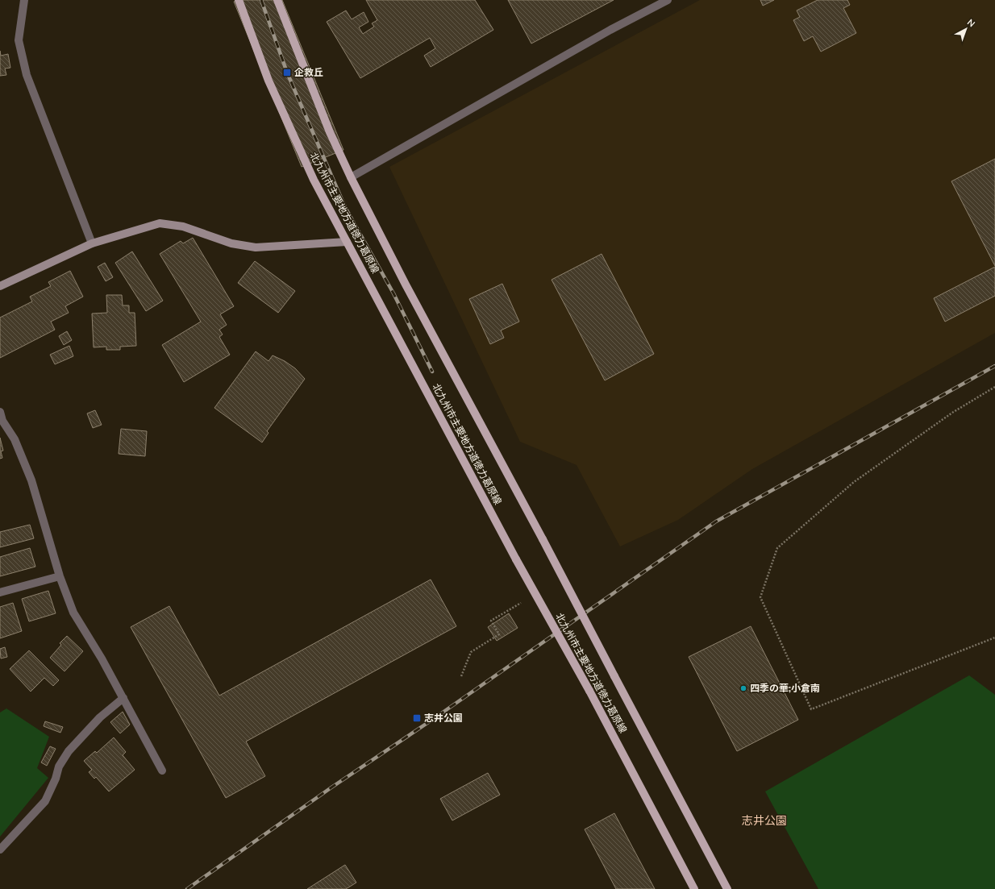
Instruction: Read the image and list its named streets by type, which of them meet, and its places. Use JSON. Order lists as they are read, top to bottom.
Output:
{
  "streets": {
    "main road": ["北九州市主要地方道徳力葛原線"]
  },
  "districts": ["志井公園"],
  "places": {
    "transit": ["企救丘", "志井公園"],
    "other": ["四季の華;小倉南"]
  },
  "north": "top right"
}
